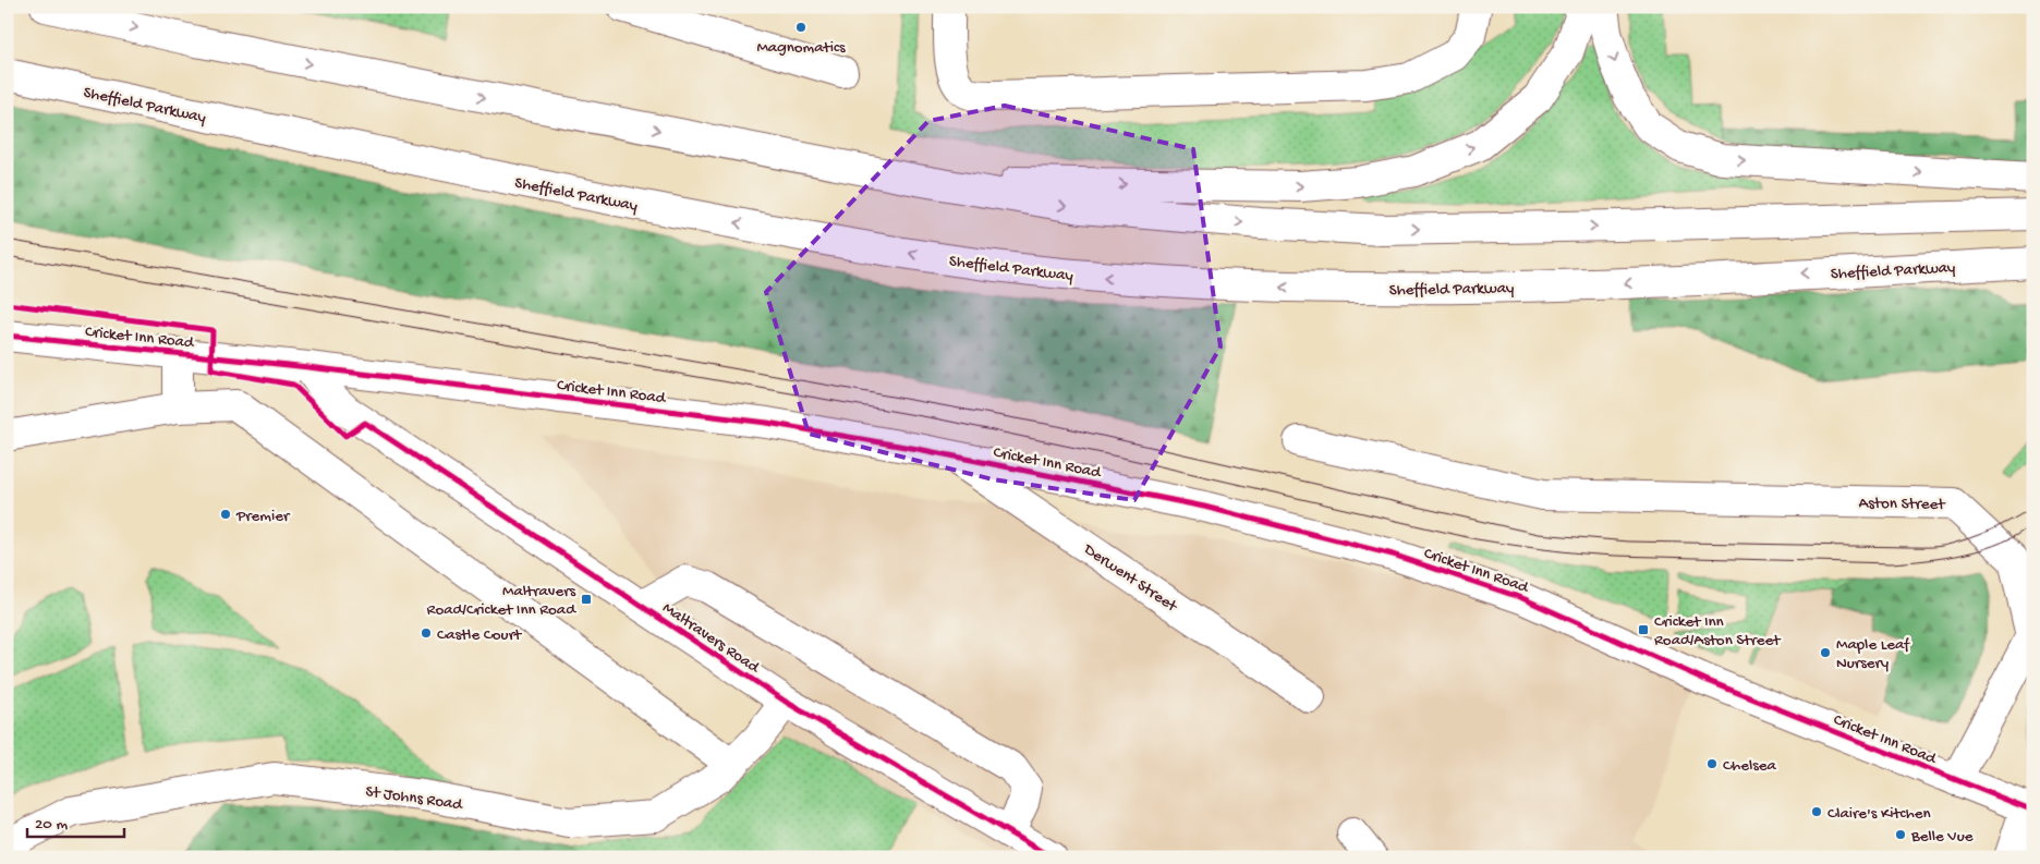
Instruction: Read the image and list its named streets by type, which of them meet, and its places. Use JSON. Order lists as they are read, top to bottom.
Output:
{
  "streets": {
    "main road": [
      "Sheffield Parkway",
      "Cricket Inn Road",
      "Aston Street",
      "Derwent Street",
      "Maltravers Road",
      "St Johns Road"
    ]
  },
  "crossings": [
    ["Cricket Inn Road", "Aston Street"],
    ["Cricket Inn Road", "Derwent Street"],
    ["Cricket Inn Road", "Maltravers Road"],
    ["Maltravers Road", "St Johns Road"]
  ],
  "places": {
    "other": [
      "Magnomatics",
      "Premier",
      "Castle Court",
      "Maple Leaf Nursery",
      "Chelsea",
      "Claire's Kitchen",
      "Belle Vue"
    ],
    "transit": ["Maltravers Road/Cricket Inn Road", "Cricket Inn Road/Aston Street"]
  },
  "scale_bar": "20 m"
}
